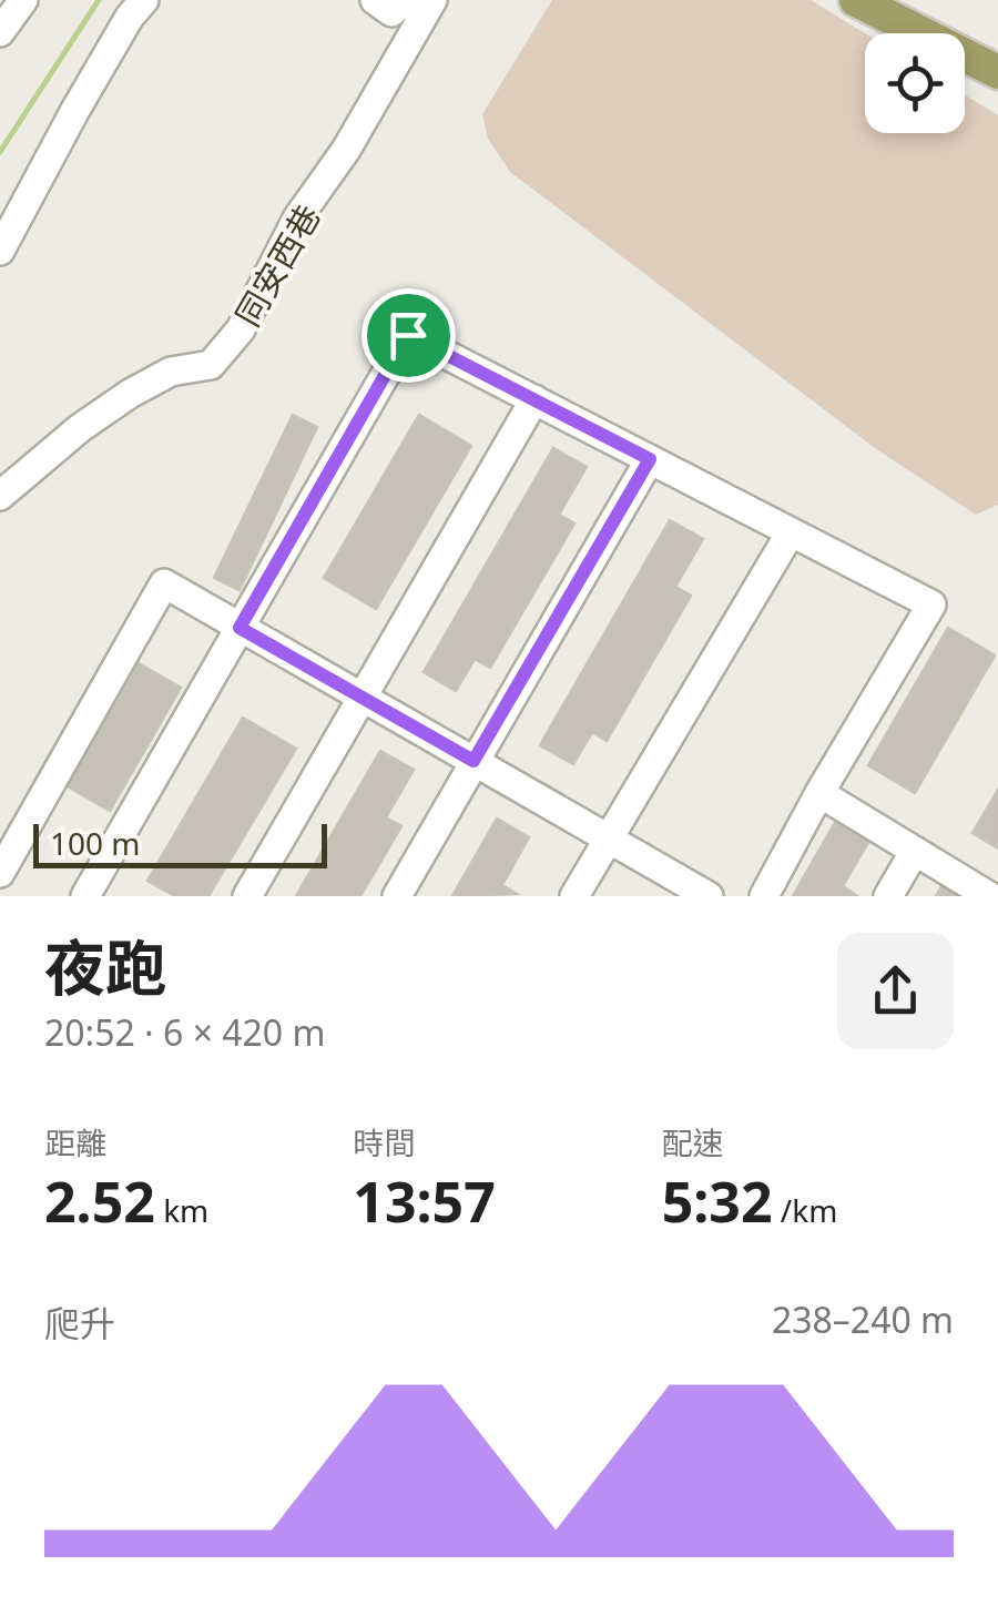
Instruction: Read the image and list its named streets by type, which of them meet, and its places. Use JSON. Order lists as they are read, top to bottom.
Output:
{
  "streets": {
    "street": ["同安西巷"]
  },
  "scale_bar": "100 m",
  "page": {
    "scale": "100 m",
    "heading": ["夜跑", "20:52 · 6 × 420 m"],
    "stats": [
      ["距離", "2.52 km"],
      ["時間", "13:57"],
      ["配速", "5:32 /km"]
    ],
    "chart": ["爬升", "238–240 m"]
  }
}
